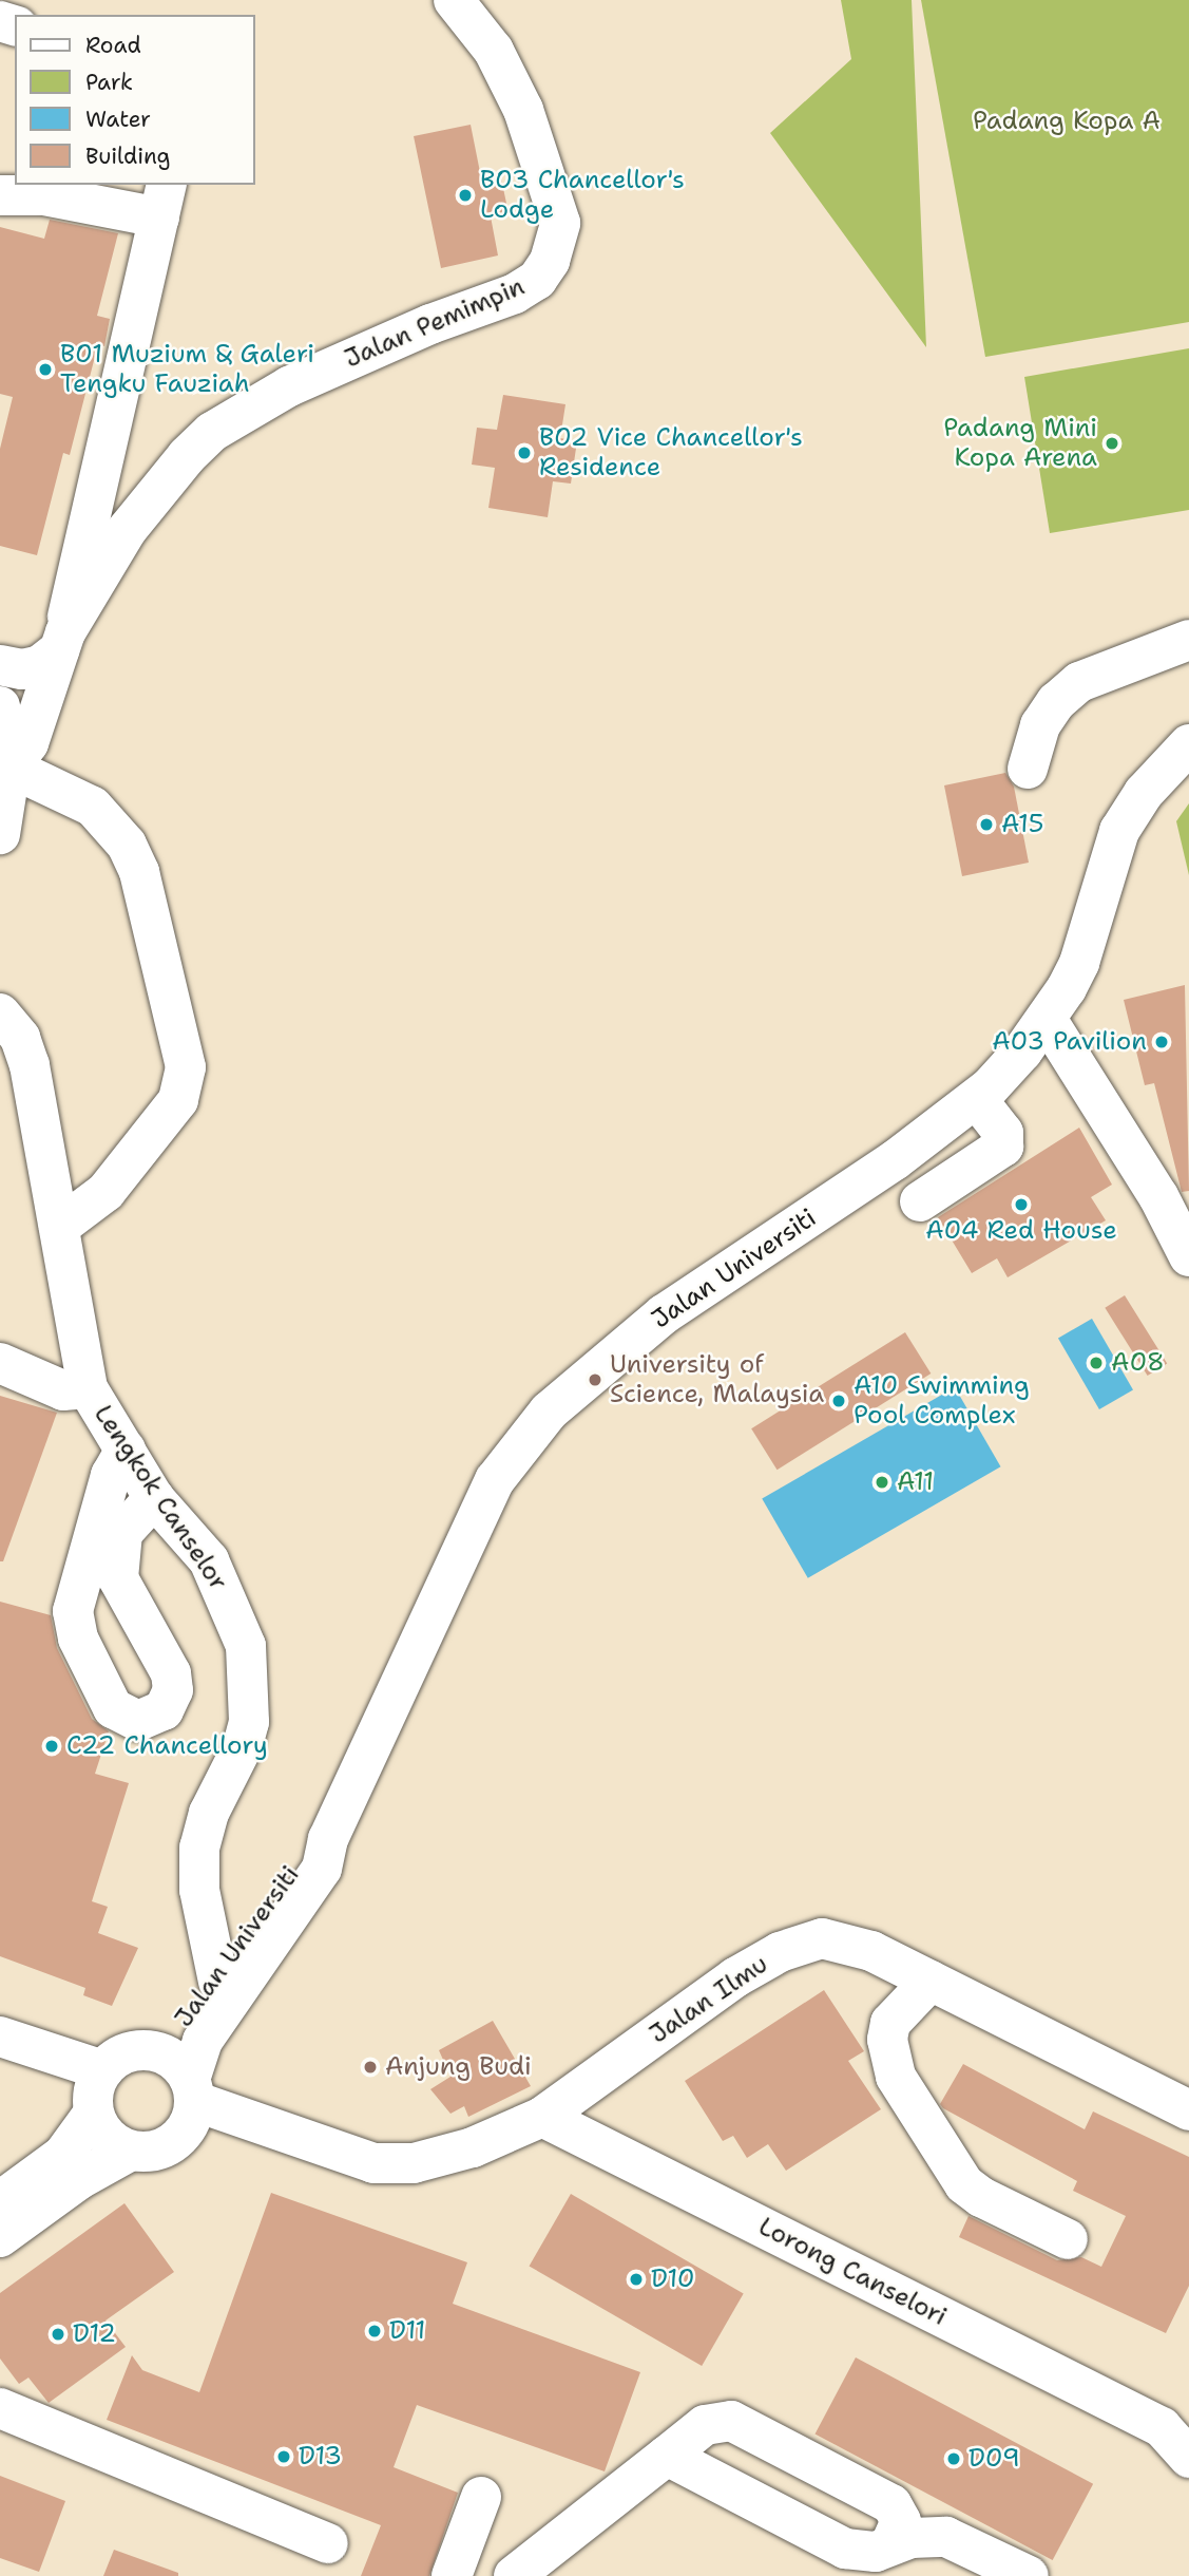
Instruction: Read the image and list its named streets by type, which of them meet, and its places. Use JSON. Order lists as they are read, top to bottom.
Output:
{
  "streets": {
    "street": [
      "Jalan Pemimpin",
      "Jalan Universiti",
      "Lengkok Canselor",
      "Jalan Ilmu",
      "Lorong Canselori"
    ]
  },
  "crossings": [
    ["Jalan Universiti", "Lengkok Canselor"],
    ["Jalan Universiti", "Jalan Ilmu"],
    ["Jalan Ilmu", "Lorong Canselori"]
  ],
  "parks": ["Padang Kopa A"],
  "places": [
    "B03 Chancellor's Lodge",
    "B01 Muzium & Galeri Tengku Fauziah",
    "Padang Mini Kopa Arena",
    "B02 Vice Chancellor's Residence",
    "A15",
    "A03 Pavilion",
    "A04 Red House",
    "A08",
    "University of Science, Malaysia",
    "A10 Swimming Pool Complex",
    "A11",
    "C22 Chancellory",
    "Anjung Budi",
    "D10",
    "D11",
    "D12",
    "D13",
    "D09"
  ],
  "legend": [
    "Road",
    "Park",
    "Water",
    "Building"
  ]
}
